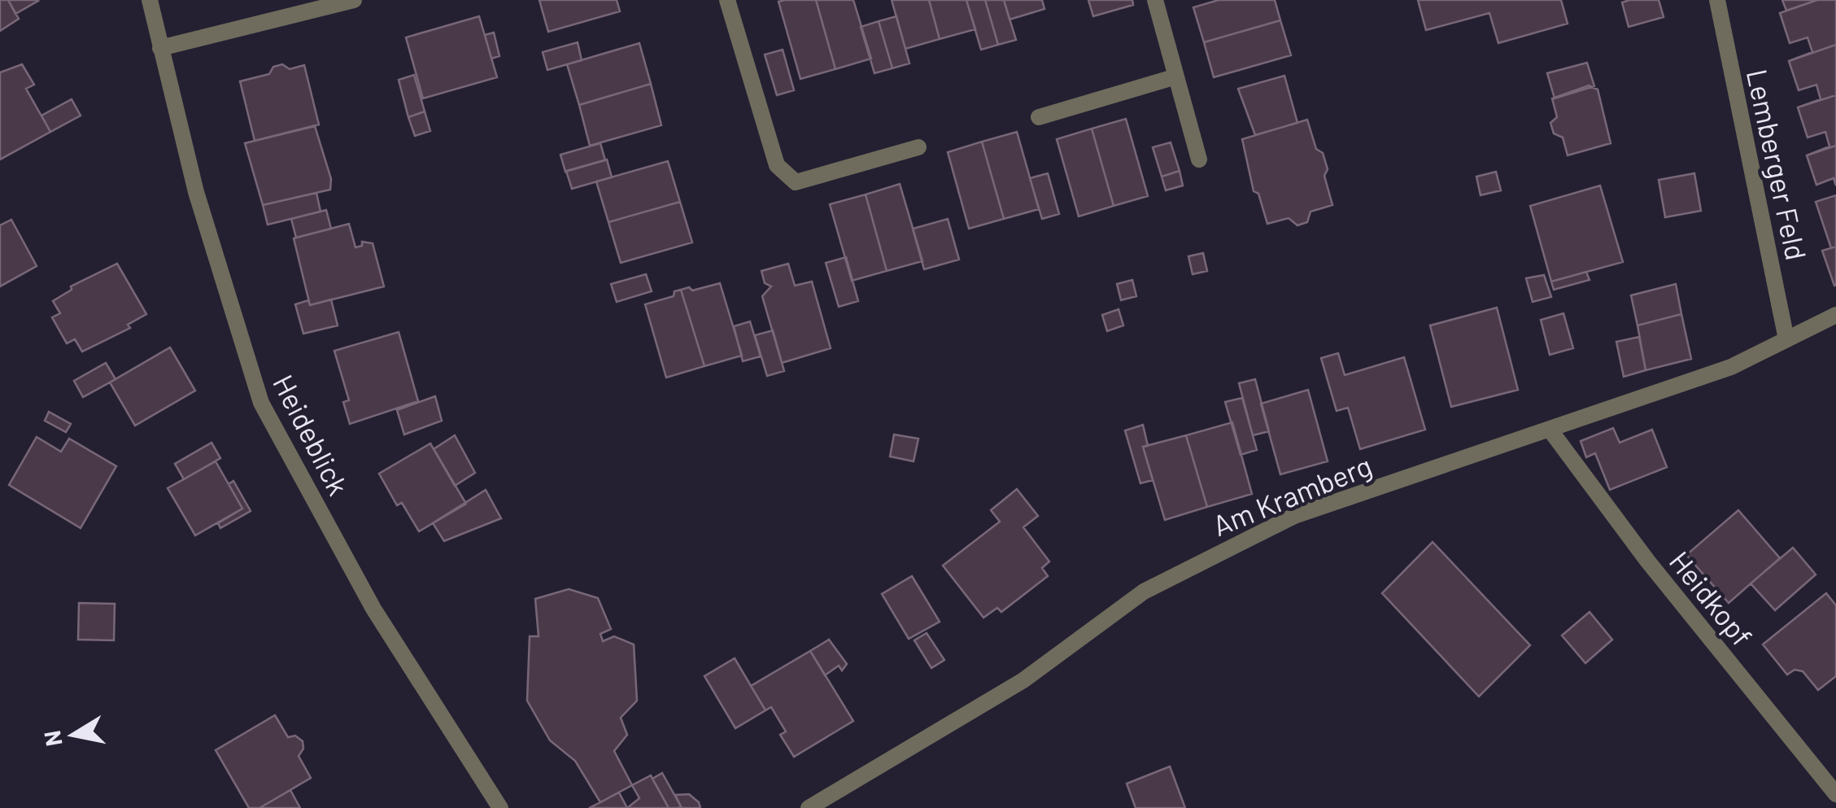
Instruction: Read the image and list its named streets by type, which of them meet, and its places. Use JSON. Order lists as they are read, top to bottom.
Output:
{
  "streets": {
    "street": [
      "Lemberger Feld",
      "Heideblick",
      "Am Kramberg",
      "Heidkopf"
    ]
  },
  "crossings": [
    ["Lemberger Feld", "Am Kramberg"],
    ["Am Kramberg", "Heidkopf"]
  ],
  "north": "left"
}
